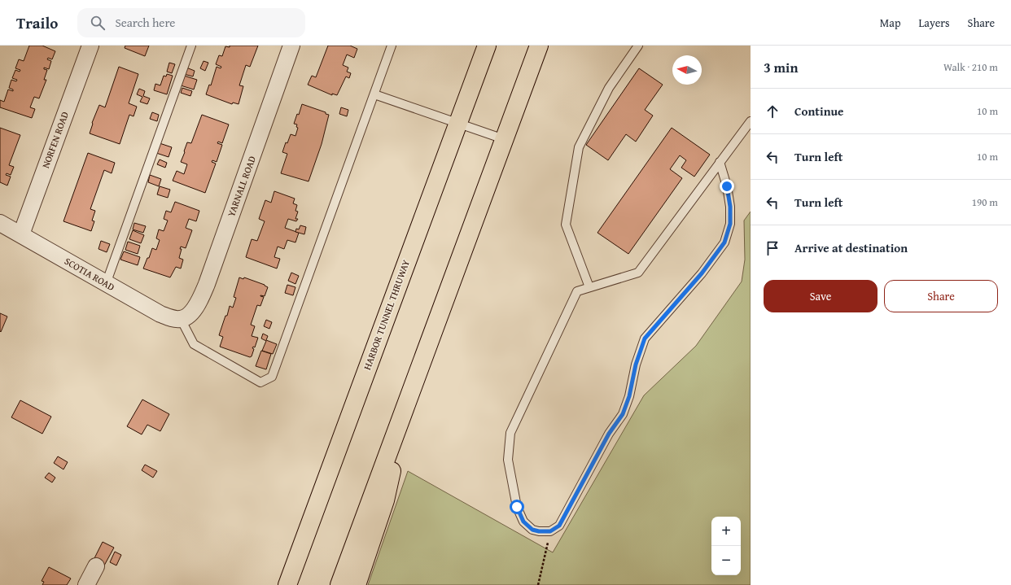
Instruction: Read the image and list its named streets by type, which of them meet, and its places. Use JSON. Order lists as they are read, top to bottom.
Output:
{
  "streets": {
    "highway": ["HARBOR TUNNEL THRUWAY"],
    "street": ["NORFEN ROAD", "YARNALL ROAD", "SCOTIA ROAD"]
  },
  "crossings": [
    ["NORFEN ROAD", "SCOTIA ROAD"],
    ["YARNALL ROAD", "SCOTIA ROAD"]
  ],
  "north": "left",
  "page": {
    "header": "Trailo",
    "search": "Search here",
    "nav": ["Map", "Layers", "Share"],
    "heading": ["3 min", "Walk · 210 m"],
    "list": [
      ["Continue", "10 m"],
      ["Turn left", "10 m"],
      ["Turn left", "190 m"],
      "Arrive at destination"
    ],
    "buttons": ["Save", "Share"],
    "map_buttons": ["+", "−"]
  }
}
